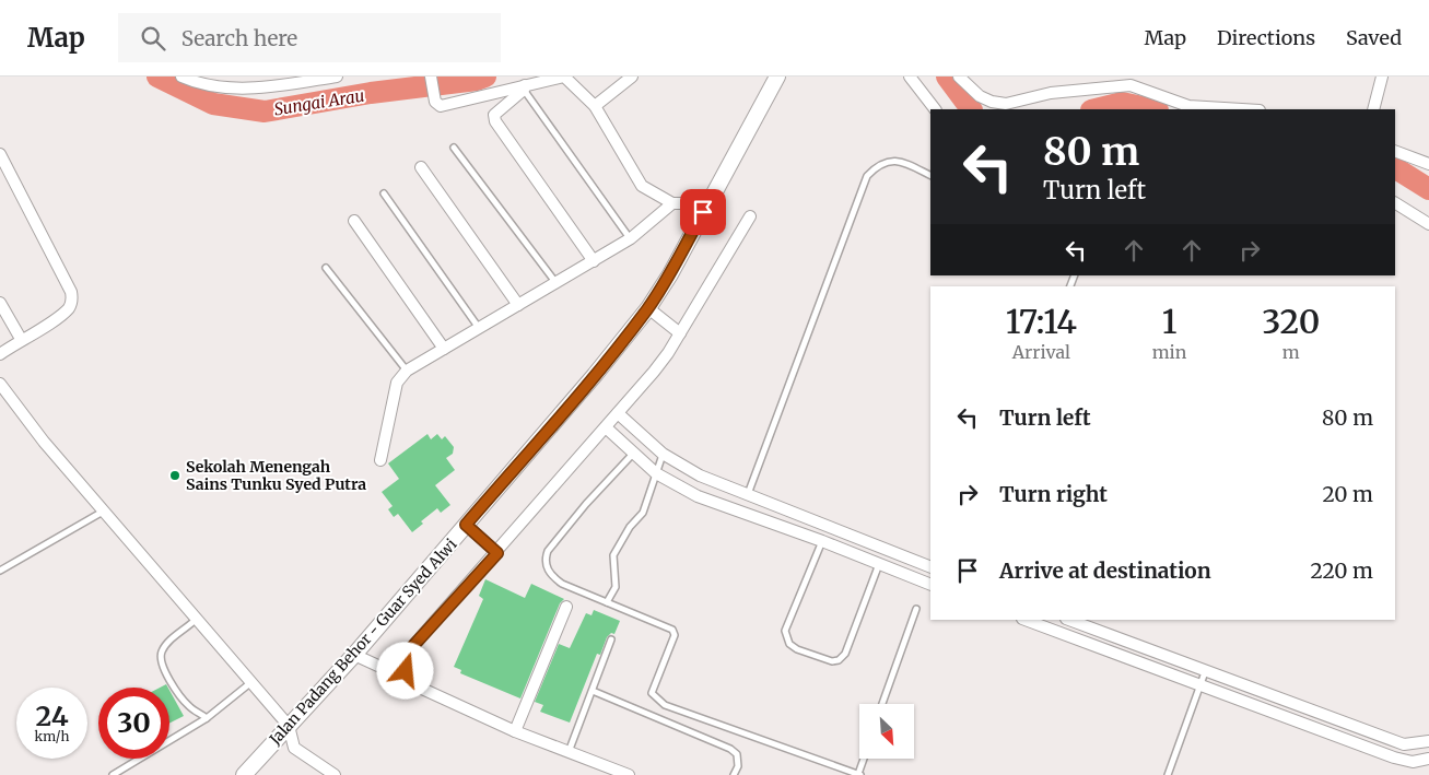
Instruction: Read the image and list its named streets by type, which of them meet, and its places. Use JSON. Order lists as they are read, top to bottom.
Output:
{
  "streets": {
    "main road": ["Jalan Padang Behor - Guar Syed Alwi"]
  },
  "water": ["Sungai Arau"],
  "places": ["Sekolah Menengah Sains Tunku Syed Putra"],
  "north": "bottom right",
  "page": {
    "header": "Map",
    "search": "Search here",
    "nav": ["Map", "Directions", "Saved"],
    "turn": ["80 m", "Turn left"],
    "eta": [
      "17:14",
      "Arrival",
      "1",
      "min",
      "320",
      "m"
    ],
    "list": [
      {
        "name": "Turn left",
        "value": "80 m"
      },
      {
        "name": "Turn right",
        "value": "20 m"
      },
      {
        "name": "Arrive at destination",
        "value": "220 m"
      }
    ],
    "speed": "24 km/h",
    "limit": "30"
  }
}
